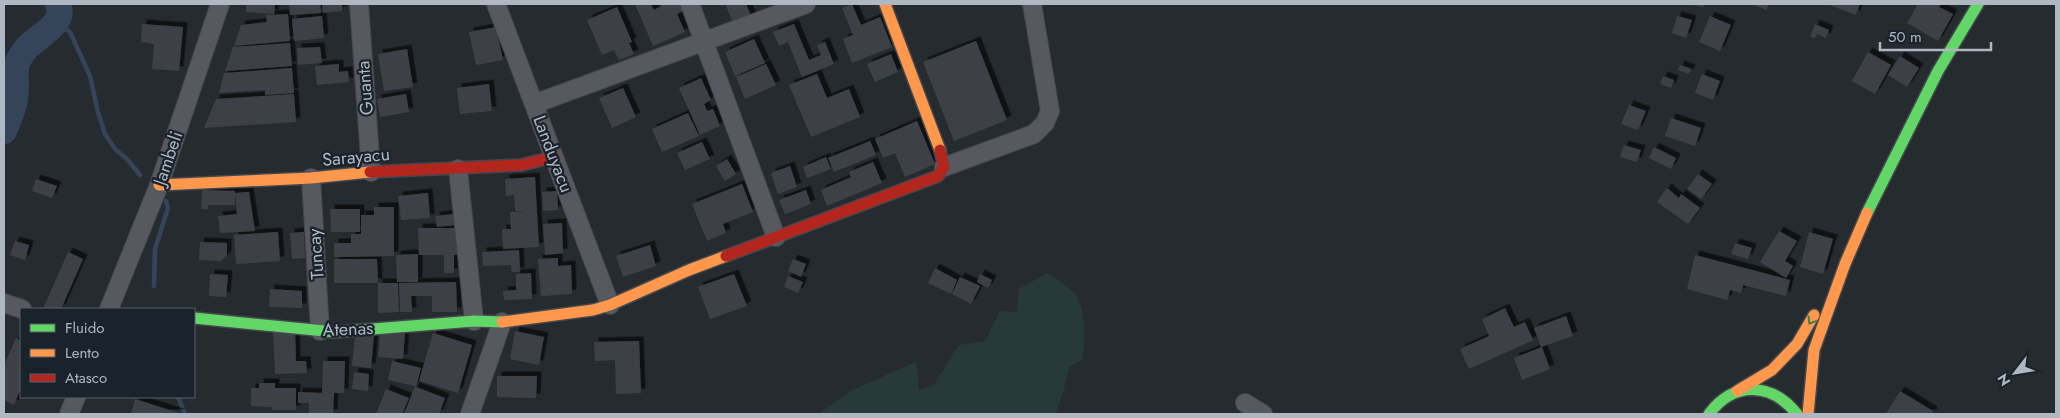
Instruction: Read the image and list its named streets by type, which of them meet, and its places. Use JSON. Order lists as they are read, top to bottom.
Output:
{
  "streets": {
    "main road": ["Sarayacu", "Atenas"],
    "street": [
      "Guanta",
      "Landuyacu",
      "Jambeli",
      "Tuncay"
    ]
  },
  "crossings": [
    ["Guanta", "Sarayacu"],
    ["Landuyacu", "Sarayacu"],
    ["Landuyacu", "Atenas"],
    ["Sarayacu", "Jambeli"],
    ["Sarayacu", "Tuncay"],
    ["Tuncay", "Atenas"]
  ],
  "legend": ["Fluido", "Lento", "Atasco"],
  "scale_bar": "50 m",
  "north": "bottom left"
}
